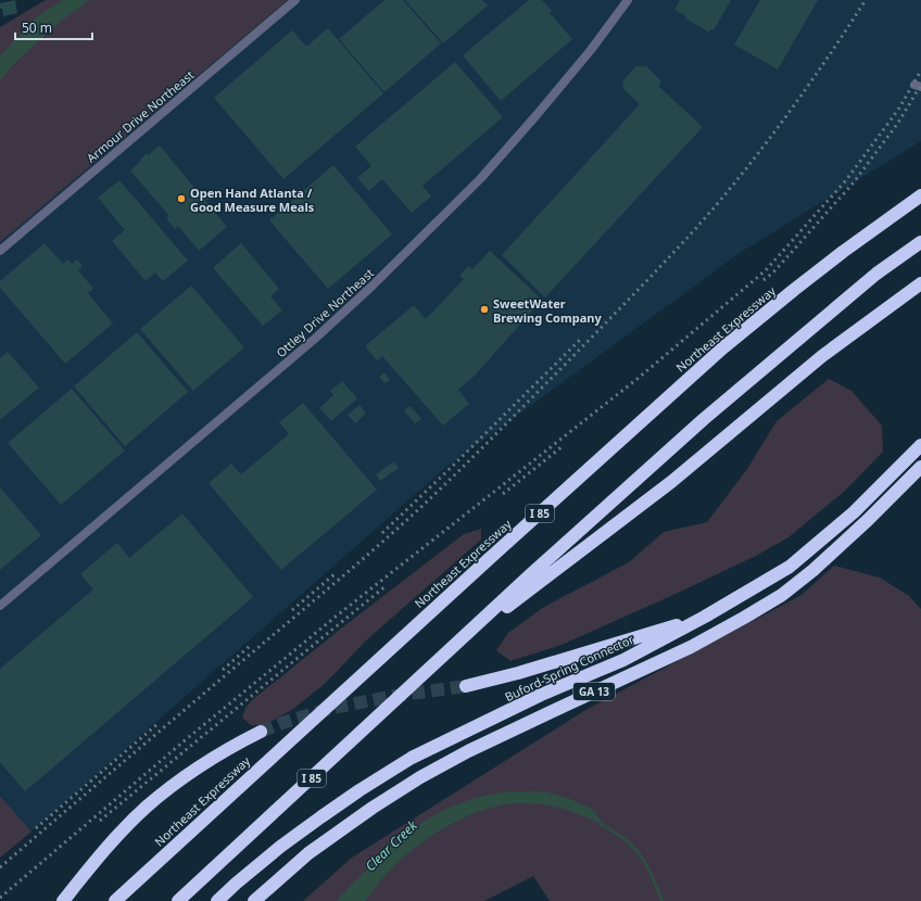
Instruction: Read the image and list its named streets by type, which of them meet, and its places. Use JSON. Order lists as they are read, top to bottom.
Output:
{
  "streets": {
    "highway": [
      "Northeast Expressway",
      "I 85",
      "Buford-Spring Connector",
      "GA 13"
    ],
    "street": ["Armour Drive Northeast", "Ottley Drive Northeast"]
  },
  "water": ["Clear Creek"],
  "places": ["Open Hand Atlanta / Good Measure Meals", "SweetWater Brewing Company"],
  "scale_bar": "50 m"
}
